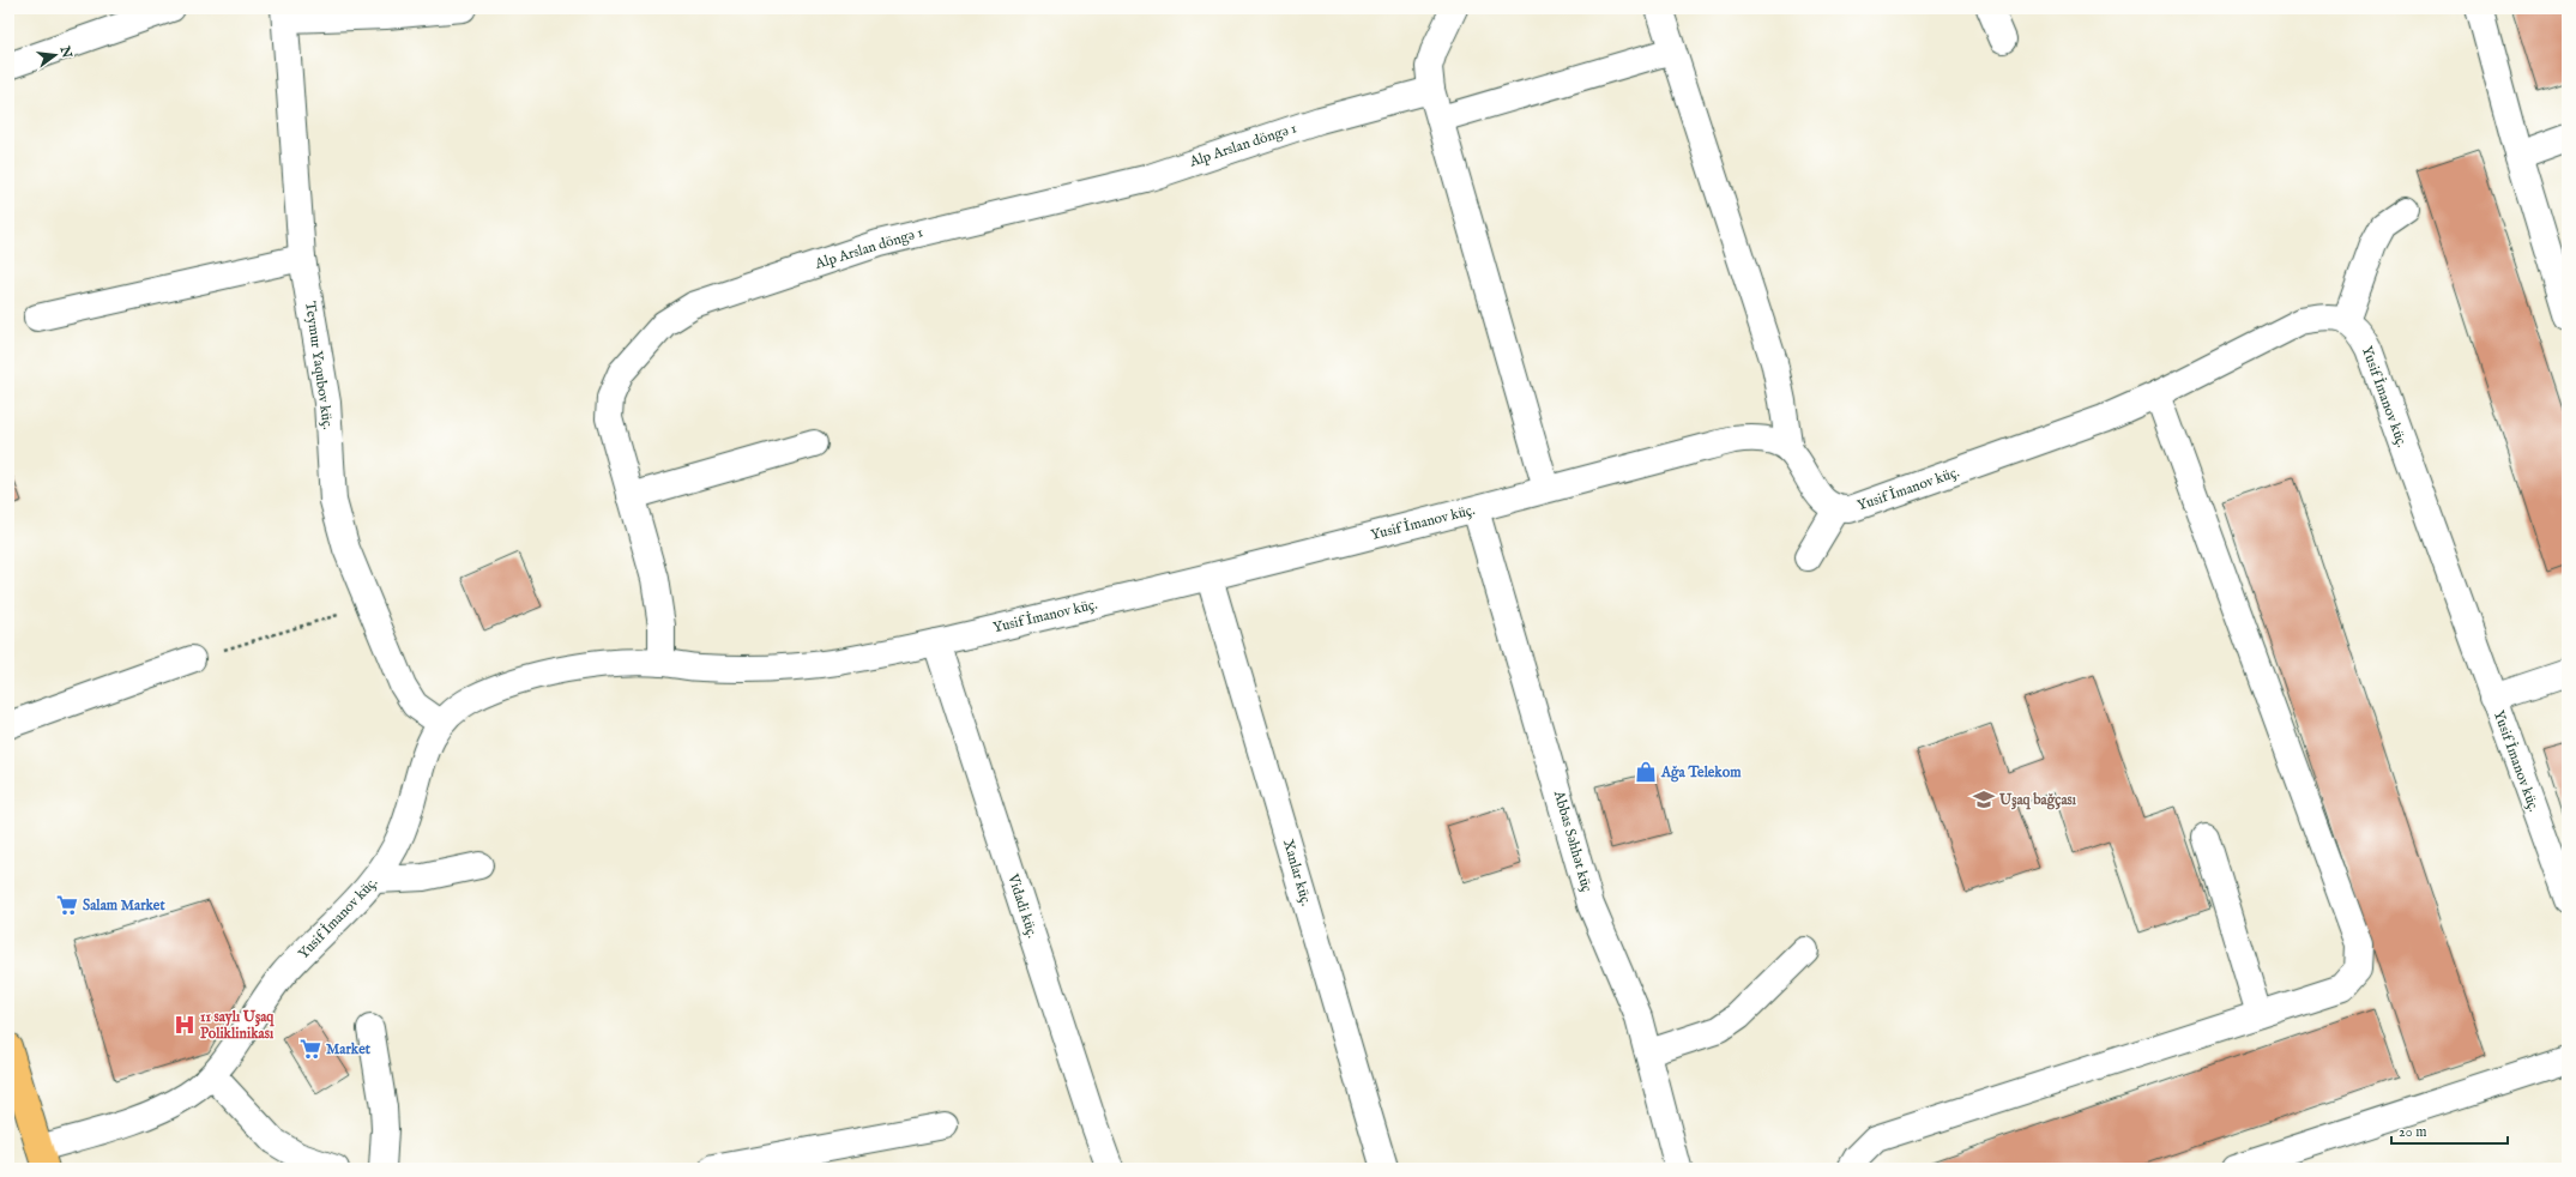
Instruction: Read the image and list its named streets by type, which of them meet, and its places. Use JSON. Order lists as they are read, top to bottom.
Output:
{
  "streets": {
    "street": [
      "Alp Arslan döngə 1",
      "Teymur Yaqubov küç.",
      "Yusif İmanov küç.",
      "Abbas Səhhət küç",
      "Xanlar küç.",
      "Vidadi küç."
    ]
  },
  "crossings": [
    ["Alp Arslan döngə 1", "Yusif İmanov küç."],
    ["Teymur Yaqubov küç.", "Yusif İmanov küç."],
    ["Yusif İmanov küç.", "Abbas Səhhət küç"],
    ["Yusif İmanov küç.", "Xanlar küç."],
    ["Yusif İmanov küç.", "Vidadi küç."]
  ],
  "places": {
    "shop": ["Ağa Telekom"],
    "school or university": ["Uşaq bağçası"],
    "supermarket": ["Salam Market", "Market"],
    "hospital": ["11 saylı Uşaq Poliklinikası"]
  },
  "scale_bar": "20 m",
  "north": "right"
}
